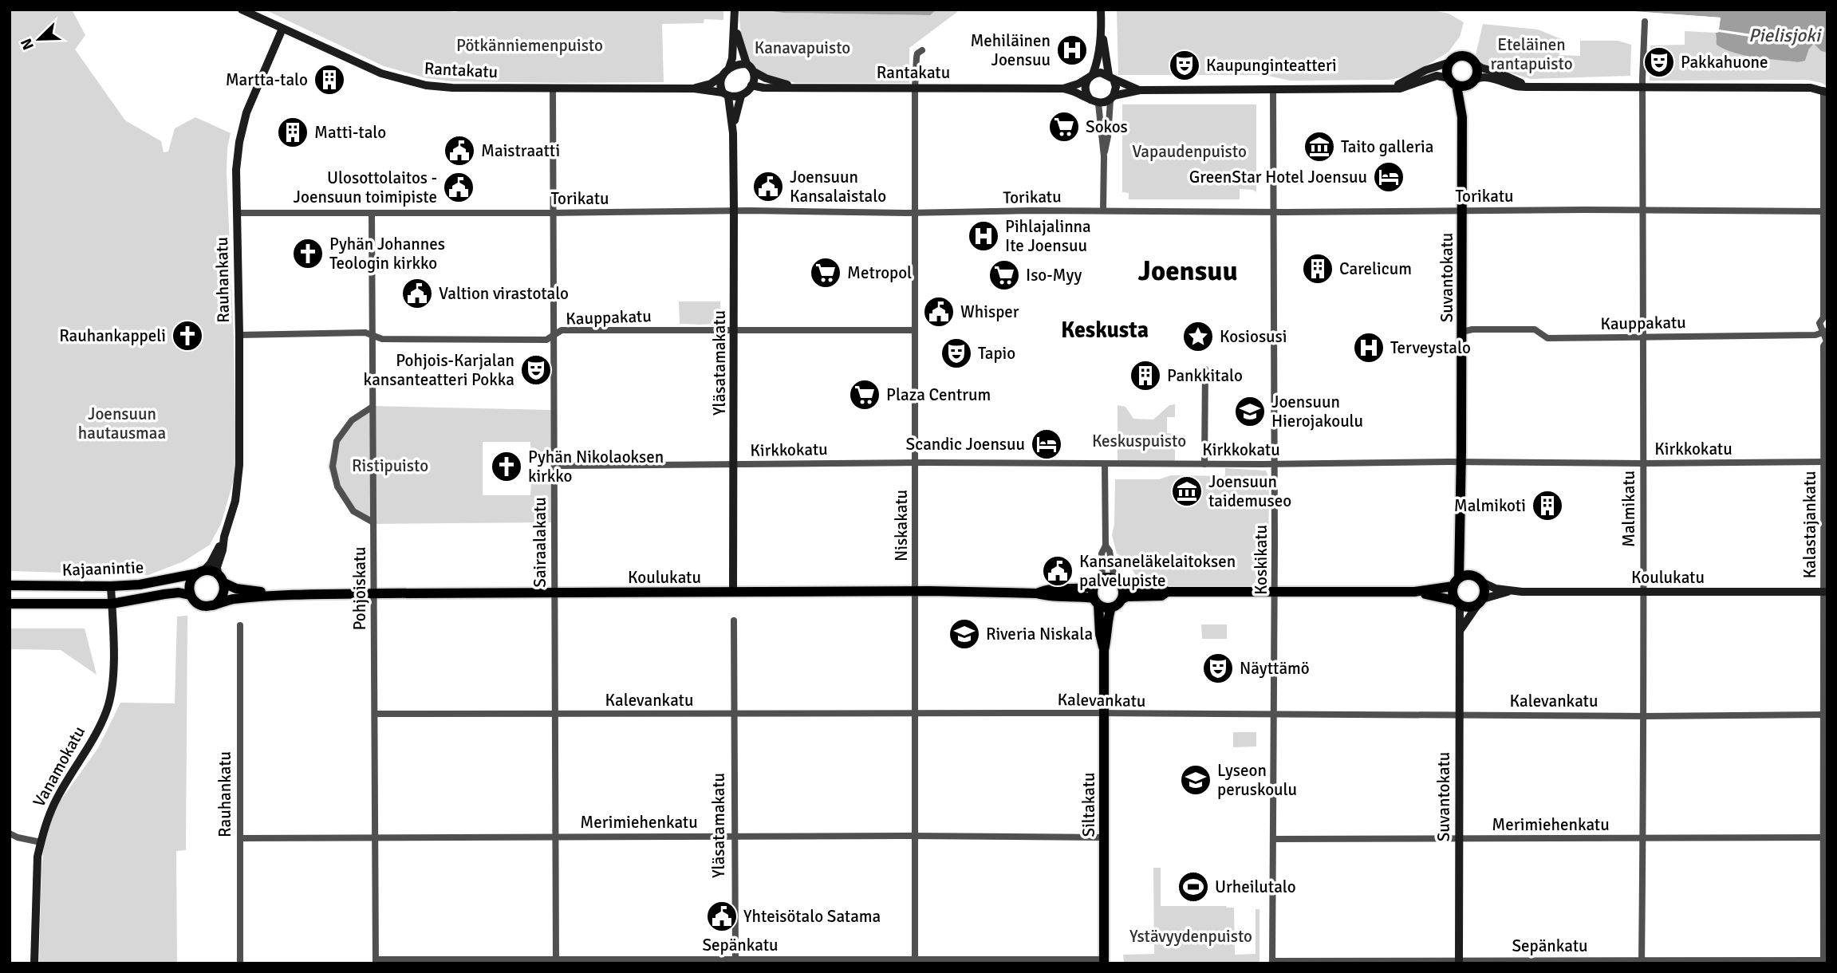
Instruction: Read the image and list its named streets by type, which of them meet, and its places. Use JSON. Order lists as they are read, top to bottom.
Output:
{
  "streets": {
    "main road": [
      "Rantakatu",
      "Suvantokatu",
      "Rauhankatu",
      "Yläsatamakatu",
      "Kajaanintie",
      "Koulukatu",
      "Vanamokatu",
      "Siltakatu"
    ],
    "street": [
      "Torikatu",
      "Kauppakatu",
      "Kirkkokatu",
      "Malmikatu",
      "Kalastajankatu",
      "Niskakatu",
      "Sairaalakatu",
      "Koskikatu",
      "Pohjoiskatu",
      "Kalevankatu",
      "Merimiehenkatu",
      "Sepänkatu"
    ]
  },
  "crossings": [
    ["Rantakatu", "Rauhankatu"],
    ["Rantakatu", "Yläsatamakatu"],
    ["Rantakatu", "Niskakatu"],
    ["Rantakatu", "Sairaalakatu"],
    ["Torikatu", "Suvantokatu"],
    ["Torikatu", "Rauhankatu"],
    ["Torikatu", "Yläsatamakatu"],
    ["Torikatu", "Malmikatu"],
    ["Torikatu", "Kalastajankatu"],
    ["Torikatu", "Niskakatu"],
    ["Torikatu", "Sairaalakatu"],
    ["Torikatu", "Koskikatu"],
    ["Torikatu", "Pohjoiskatu"],
    ["Suvantokatu", "Kauppakatu"],
    ["Suvantokatu", "Kirkkokatu"],
    ["Suvantokatu", "Koulukatu"],
    ["Suvantokatu", "Kalevankatu"],
    ["Suvantokatu", "Merimiehenkatu"],
    ["Suvantokatu", "Sepänkatu"],
    ["Rauhankatu", "Kauppakatu"],
    ["Rauhankatu", "Kajaanintie"],
    ["Rauhankatu", "Koulukatu"],
    ["Rauhankatu", "Merimiehenkatu"],
    ["Kauppakatu", "Yläsatamakatu"],
    ["Kauppakatu", "Malmikatu"],
    ["Kauppakatu", "Kalastajankatu"],
    ["Kauppakatu", "Niskakatu"],
    ["Kauppakatu", "Sairaalakatu"],
    ["Kauppakatu", "Pohjoiskatu"],
    ["Yläsatamakatu", "Kirkkokatu"],
    ["Yläsatamakatu", "Koulukatu"],
    ["Yläsatamakatu", "Kalevankatu"],
    ["Yläsatamakatu", "Merimiehenkatu"],
    ["Yläsatamakatu", "Sepänkatu"],
    ["Kirkkokatu", "Malmikatu"],
    ["Kirkkokatu", "Kalastajankatu"],
    ["Kirkkokatu", "Niskakatu"],
    ["Kirkkokatu", "Sairaalakatu"],
    ["Kirkkokatu", "Koskikatu"],
    ["Malmikatu", "Koulukatu"],
    ["Malmikatu", "Kalevankatu"],
    ["Malmikatu", "Merimiehenkatu"],
    ["Malmikatu", "Sepänkatu"],
    ["Kalastajankatu", "Koulukatu"],
    ["Kalastajankatu", "Kalevankatu"],
    ["Kalastajankatu", "Merimiehenkatu"],
    ["Kalastajankatu", "Sepänkatu"],
    ["Niskakatu", "Koulukatu"],
    ["Niskakatu", "Kalevankatu"],
    ["Niskakatu", "Merimiehenkatu"],
    ["Niskakatu", "Sepänkatu"],
    ["Sairaalakatu", "Koulukatu"],
    ["Sairaalakatu", "Kalevankatu"],
    ["Sairaalakatu", "Merimiehenkatu"],
    ["Sairaalakatu", "Sepänkatu"],
    ["Koskikatu", "Kalevankatu"],
    ["Koskikatu", "Merimiehenkatu"],
    ["Koskikatu", "Sepänkatu"],
    ["Kajaanintie", "Koulukatu"],
    ["Kajaanintie", "Vanamokatu"],
    ["Koulukatu", "Pohjoiskatu"],
    ["Koulukatu", "Siltakatu"],
    ["Pohjoiskatu", "Kalevankatu"],
    ["Pohjoiskatu", "Merimiehenkatu"],
    ["Pohjoiskatu", "Sepänkatu"],
    ["Kalevankatu", "Siltakatu"],
    ["Siltakatu", "Merimiehenkatu"],
    ["Siltakatu", "Sepänkatu"]
  ],
  "districts": ["Joensuu", "Keskusta"],
  "water": ["Pielisjoki"],
  "parks": [
    "Eteläinen rantapuisto",
    "Pötkänniemenpuisto",
    "Kanavapuisto",
    "Vapaudenpuisto",
    "Joensuun hautausmaa",
    "Keskuspuisto",
    "Ristipuisto",
    "Ystävyydenpuisto"
  ],
  "places": {
    "hospital": ["Mehiläinen Joensuu", "Pihlajalinna Ite Joensuu", "Terveystalo"],
    "theatre": [
      "Pakkahuone",
      "Kaupunginteatteri",
      "Tapio",
      "Pohjois-Karjalan kansanteatteri Pokka",
      "Näyttämö"
    ],
    "building": [
      "Martta-talo",
      "Matti-talo",
      "Carelicum",
      "Pankkitalo",
      "Malmikoti"
    ],
    "supermarket": [
      "Sokos",
      "Metropol",
      "Iso-Myy",
      "Plaza Centrum"
    ],
    "museum": ["Taito galleria", "Joensuun taidemuseo"],
    "public building": [
      "Maistraatti",
      "Joensuun Kansalaistalo",
      "Ulosottolaitos - Joensuun toimipiste",
      "Valtion virastotalo",
      "Whisper",
      "Kansaneläkelaitoksen palvelupiste",
      "Yhteisötalo Satama"
    ],
    "hotel": ["GreenStar Hotel Joensuu", "Scandic Joensuu"],
    "church": ["Pyhän Johannes Teologin kirkko", "Rauhankappeli", "Pyhän Nikolaoksen kirkko"],
    "place": ["Kosiosusi"],
    "school or university": ["Joensuun Hierojakoulu", "Riveria Niskala", "Lyseon peruskoulu"],
    "sports": ["Urheilutalo"]
  },
  "north": "bottom left"
}
